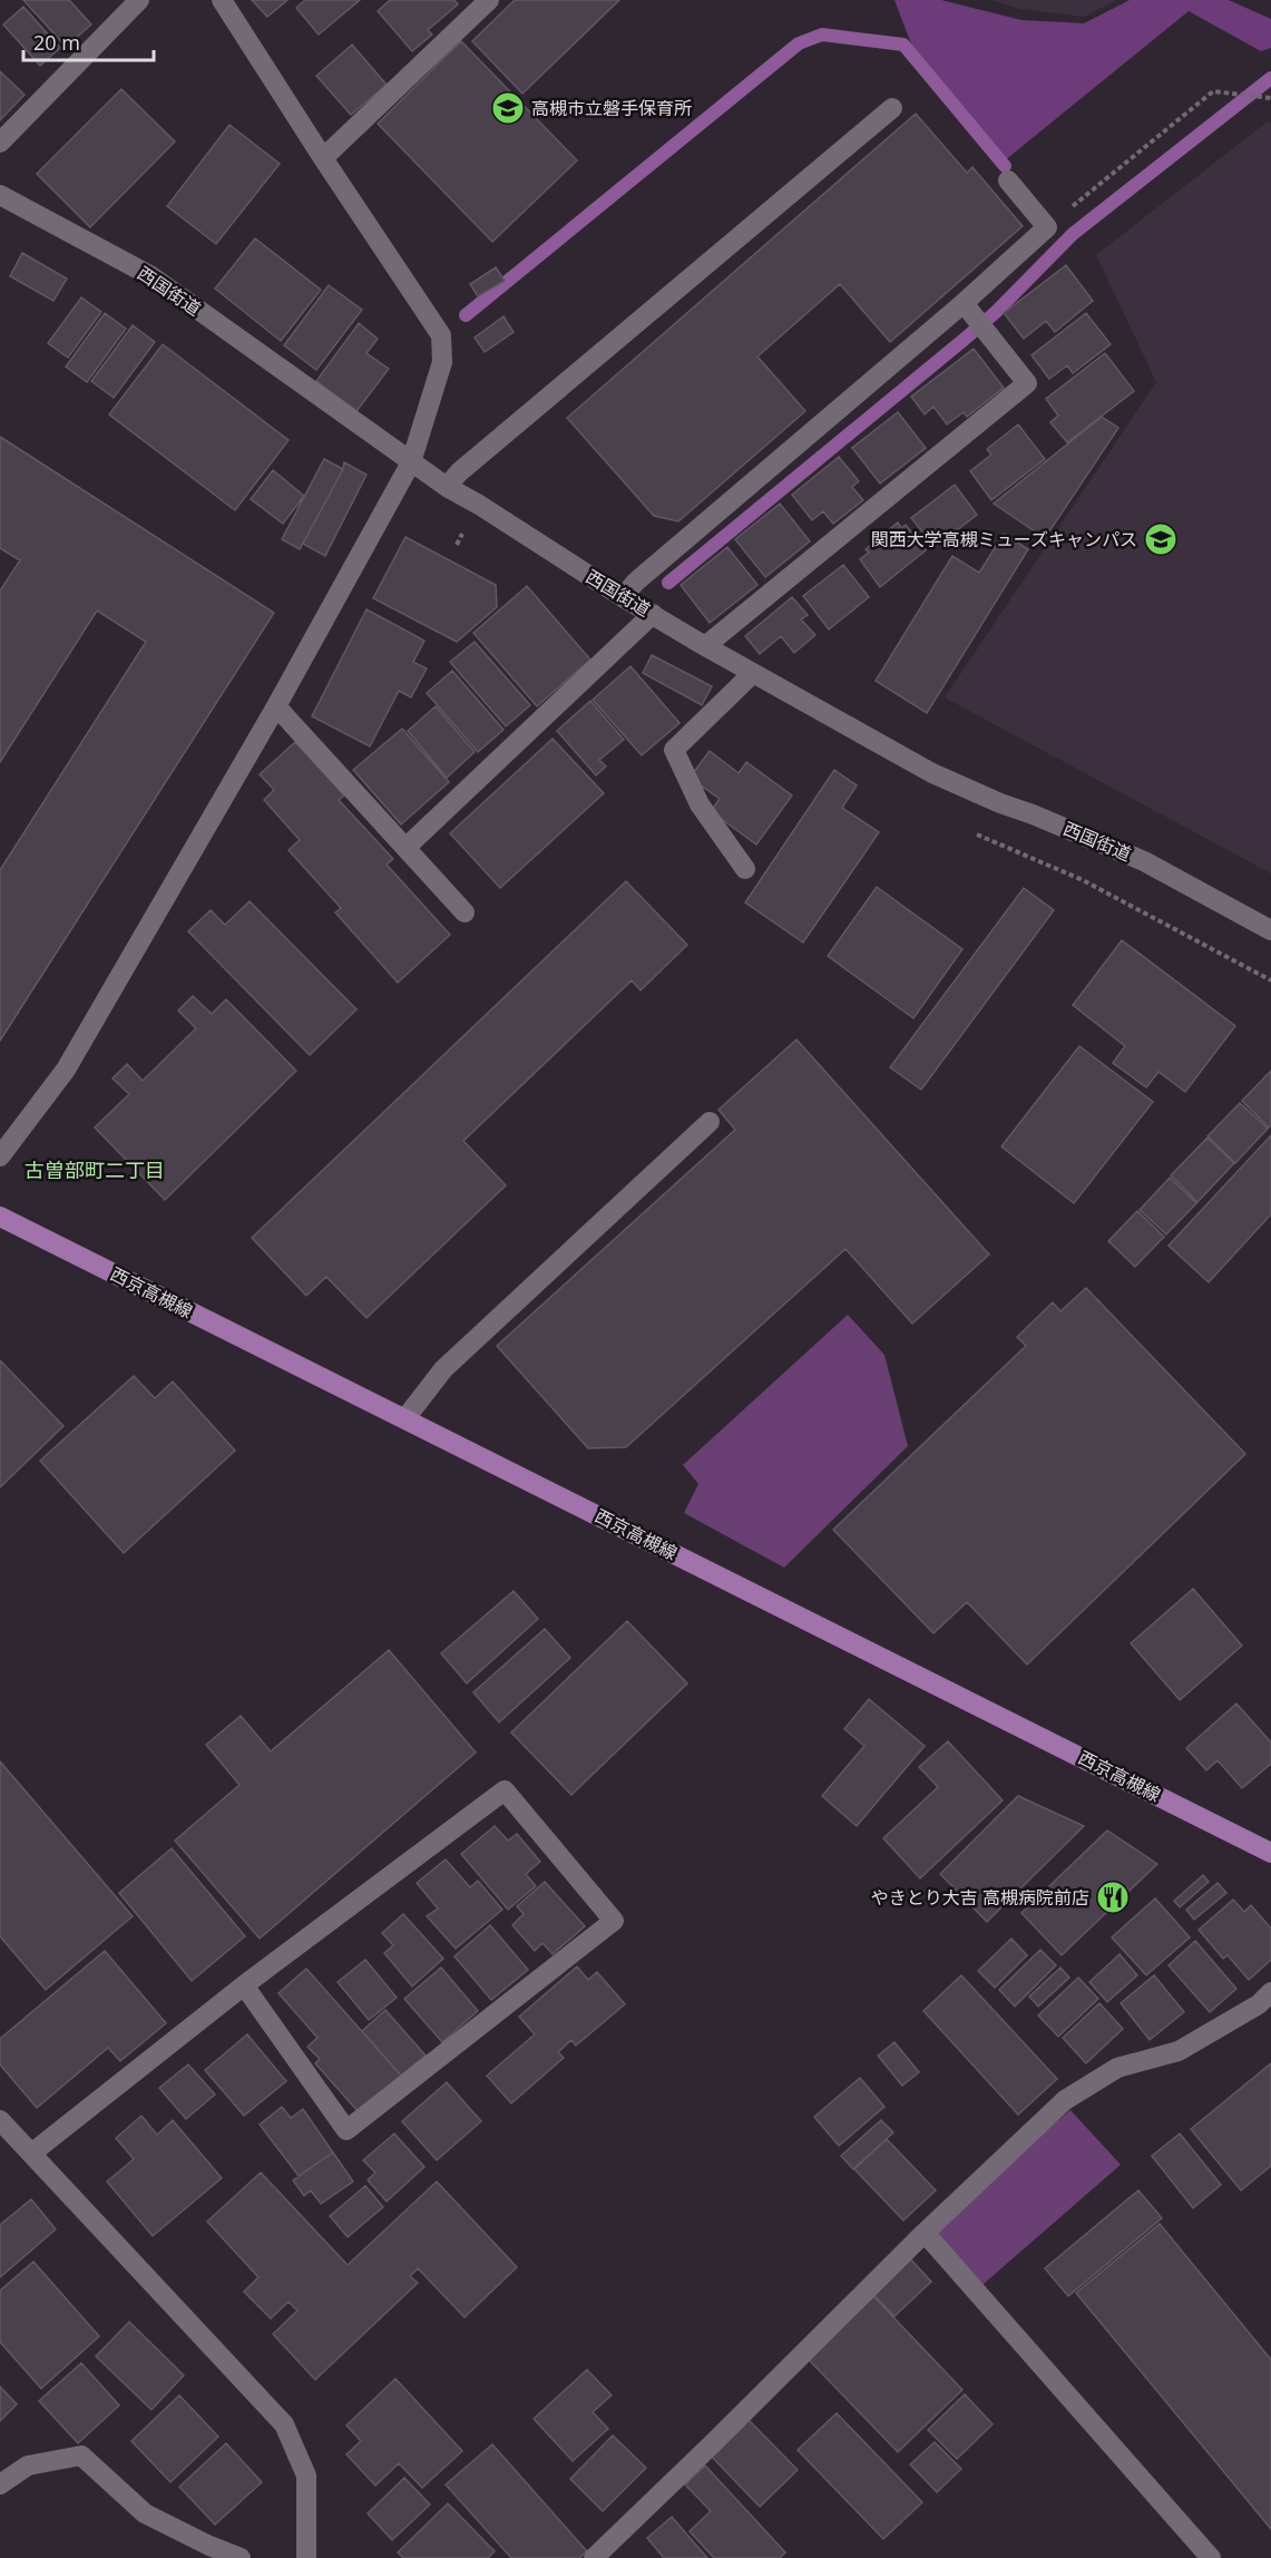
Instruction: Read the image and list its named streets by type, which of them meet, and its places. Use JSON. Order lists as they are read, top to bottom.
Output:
{
  "streets": {
    "main road": ["西京高槻線"],
    "street": ["西国街道"]
  },
  "districts": ["古曽部町二丁目"],
  "places": {
    "school or university": ["高槻市立磐手保育所", "関西大学高槻ミューズキャンパス"],
    "restaurant": ["やきとり大吉 高槻病院前店"]
  },
  "scale_bar": "20 m"
}
